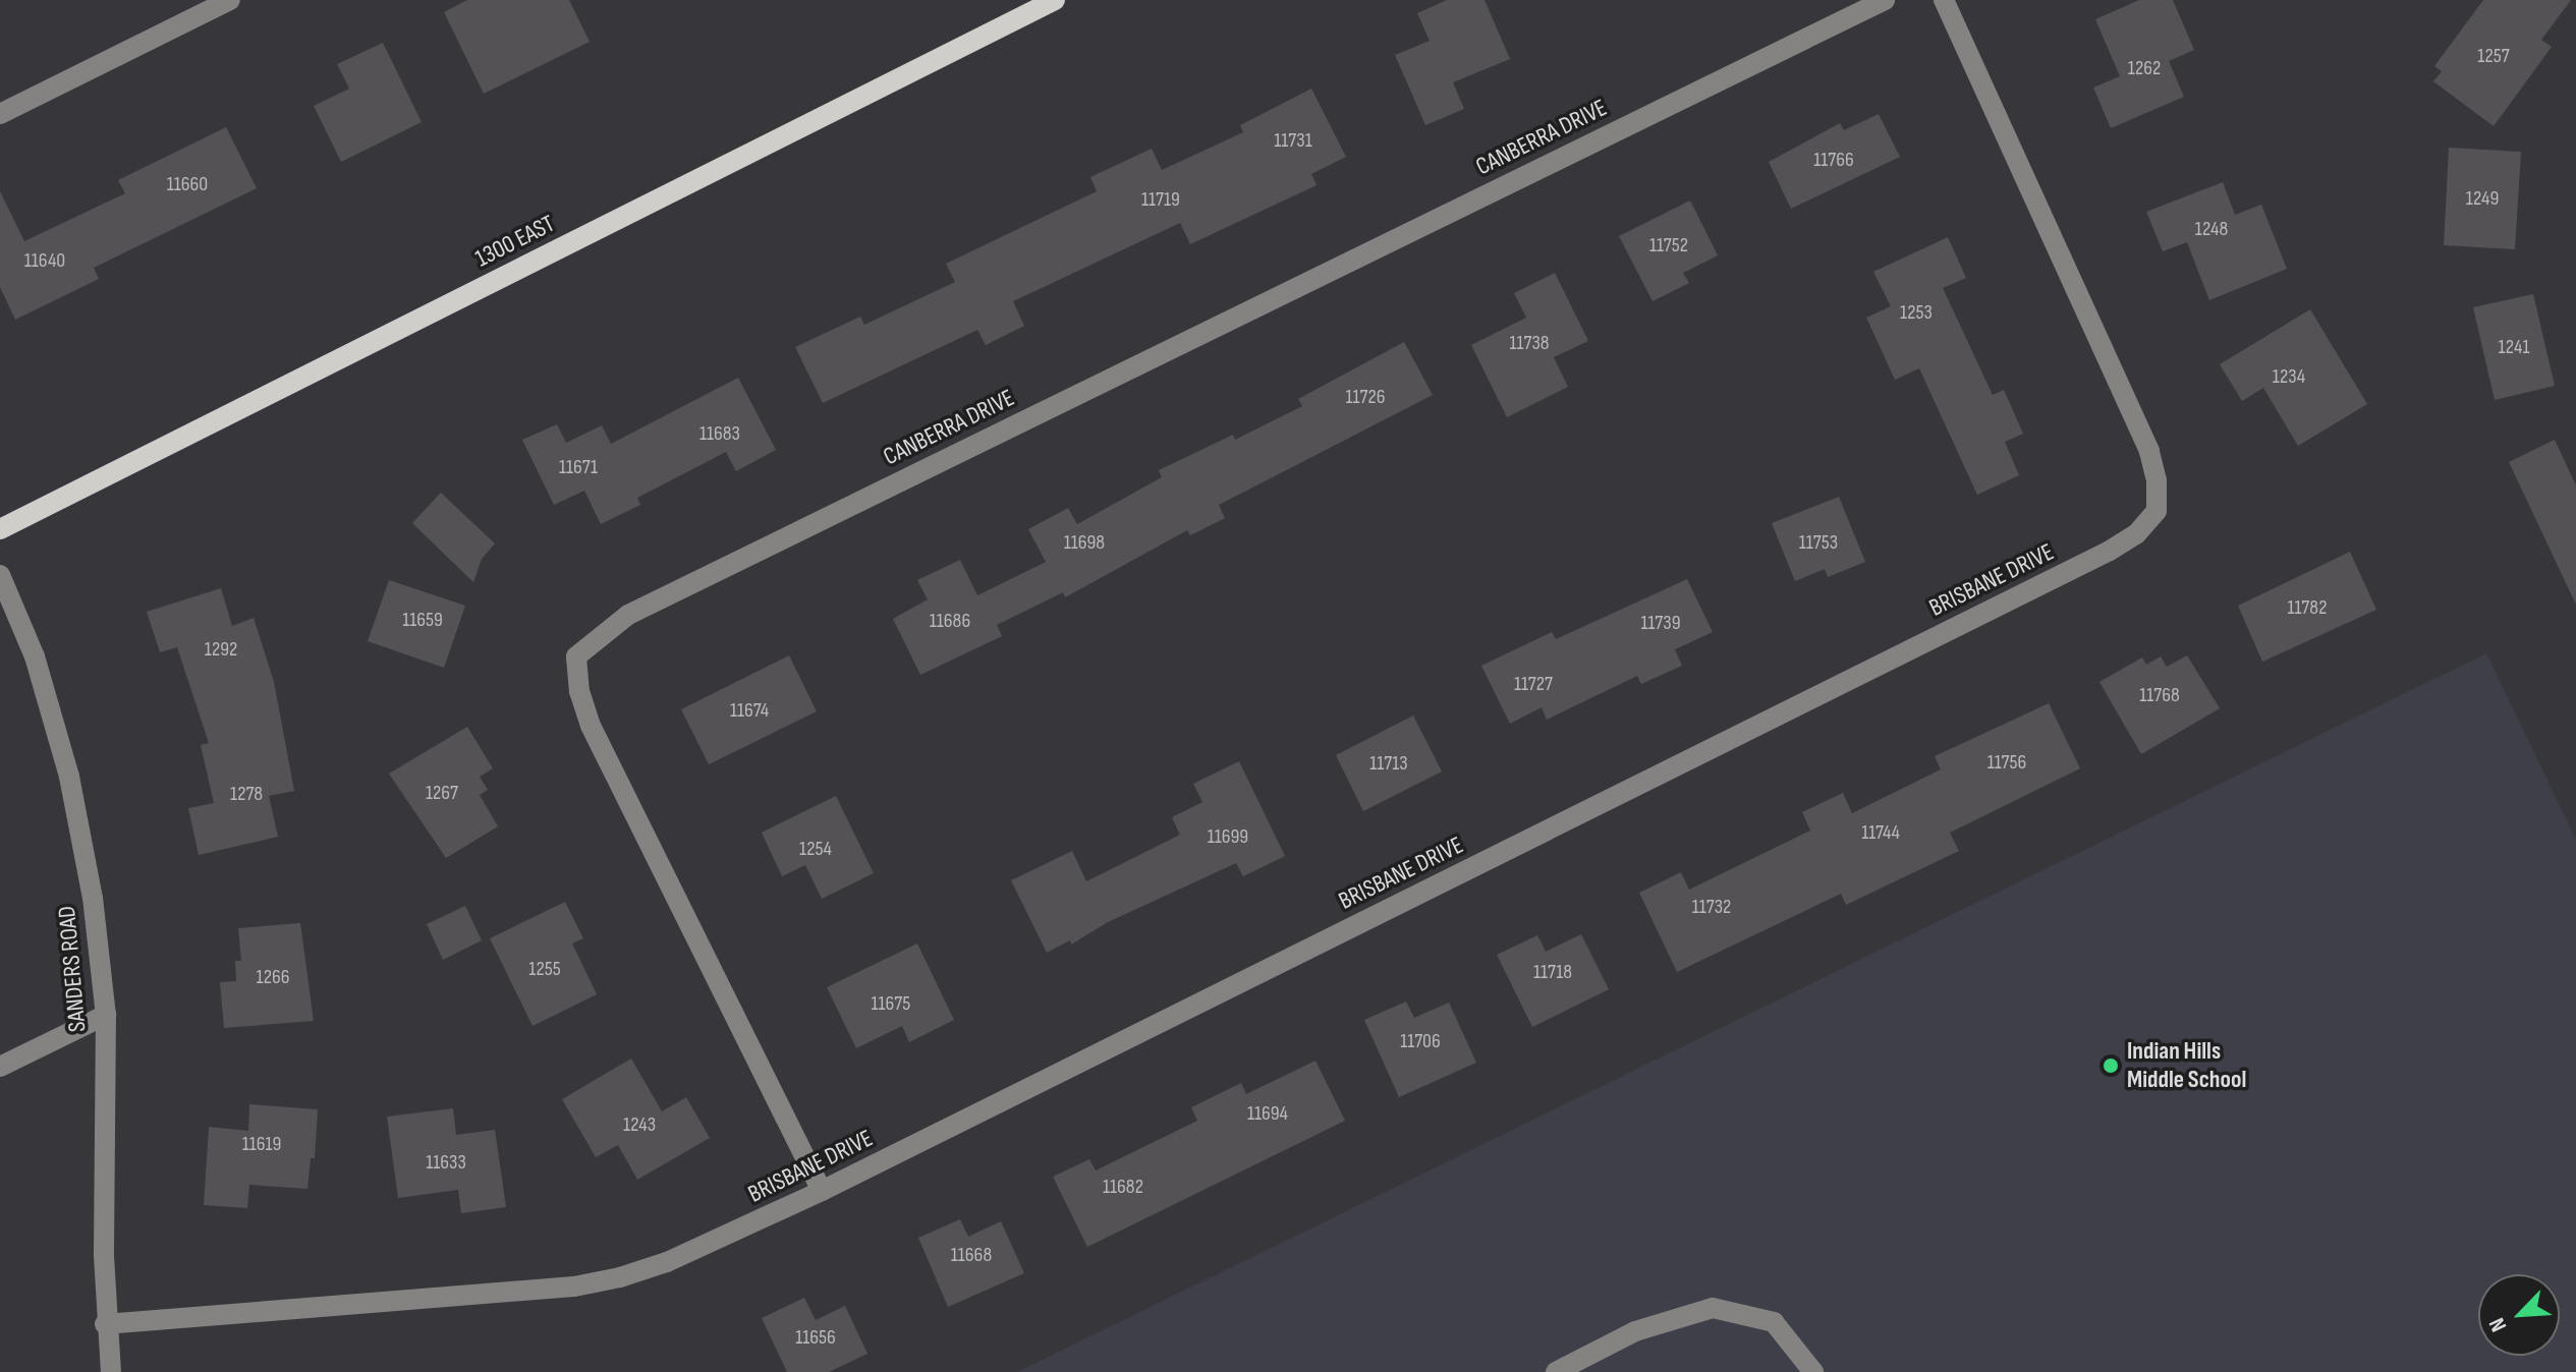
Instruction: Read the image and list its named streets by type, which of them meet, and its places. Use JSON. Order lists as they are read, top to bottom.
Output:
{
  "streets": {
    "main road": ["1300 EAST"],
    "street": ["CANBERRA DRIVE", "BRISBANE DRIVE", "SANDERS ROAD"]
  },
  "crossings": [
    ["CANBERRA DRIVE", "BRISBANE DRIVE"],
    ["BRISBANE DRIVE", "SANDERS ROAD"]
  ],
  "places": ["Indian Hills Middle School"],
  "house_numbers": [
    "1257",
    "1262",
    "11731",
    "11766",
    "11660",
    "1249",
    "11719",
    "1248",
    "11752",
    "11640",
    "1253",
    "11738",
    "1241",
    "1234",
    "11726",
    "11683",
    "11671",
    "11698",
    "11753",
    "11782",
    "11659",
    "11686",
    "11739",
    "1292",
    "11727",
    "11768",
    "11674",
    "11756",
    "11713",
    "1267",
    "1278",
    "11744",
    "11699",
    "1254",
    "11732",
    "1255",
    "11718",
    "1266",
    "11675",
    "11706",
    "11694",
    "1243",
    "11619",
    "11633",
    "11682",
    "11668",
    "11656"
  ],
  "north": "bottom left"
}
